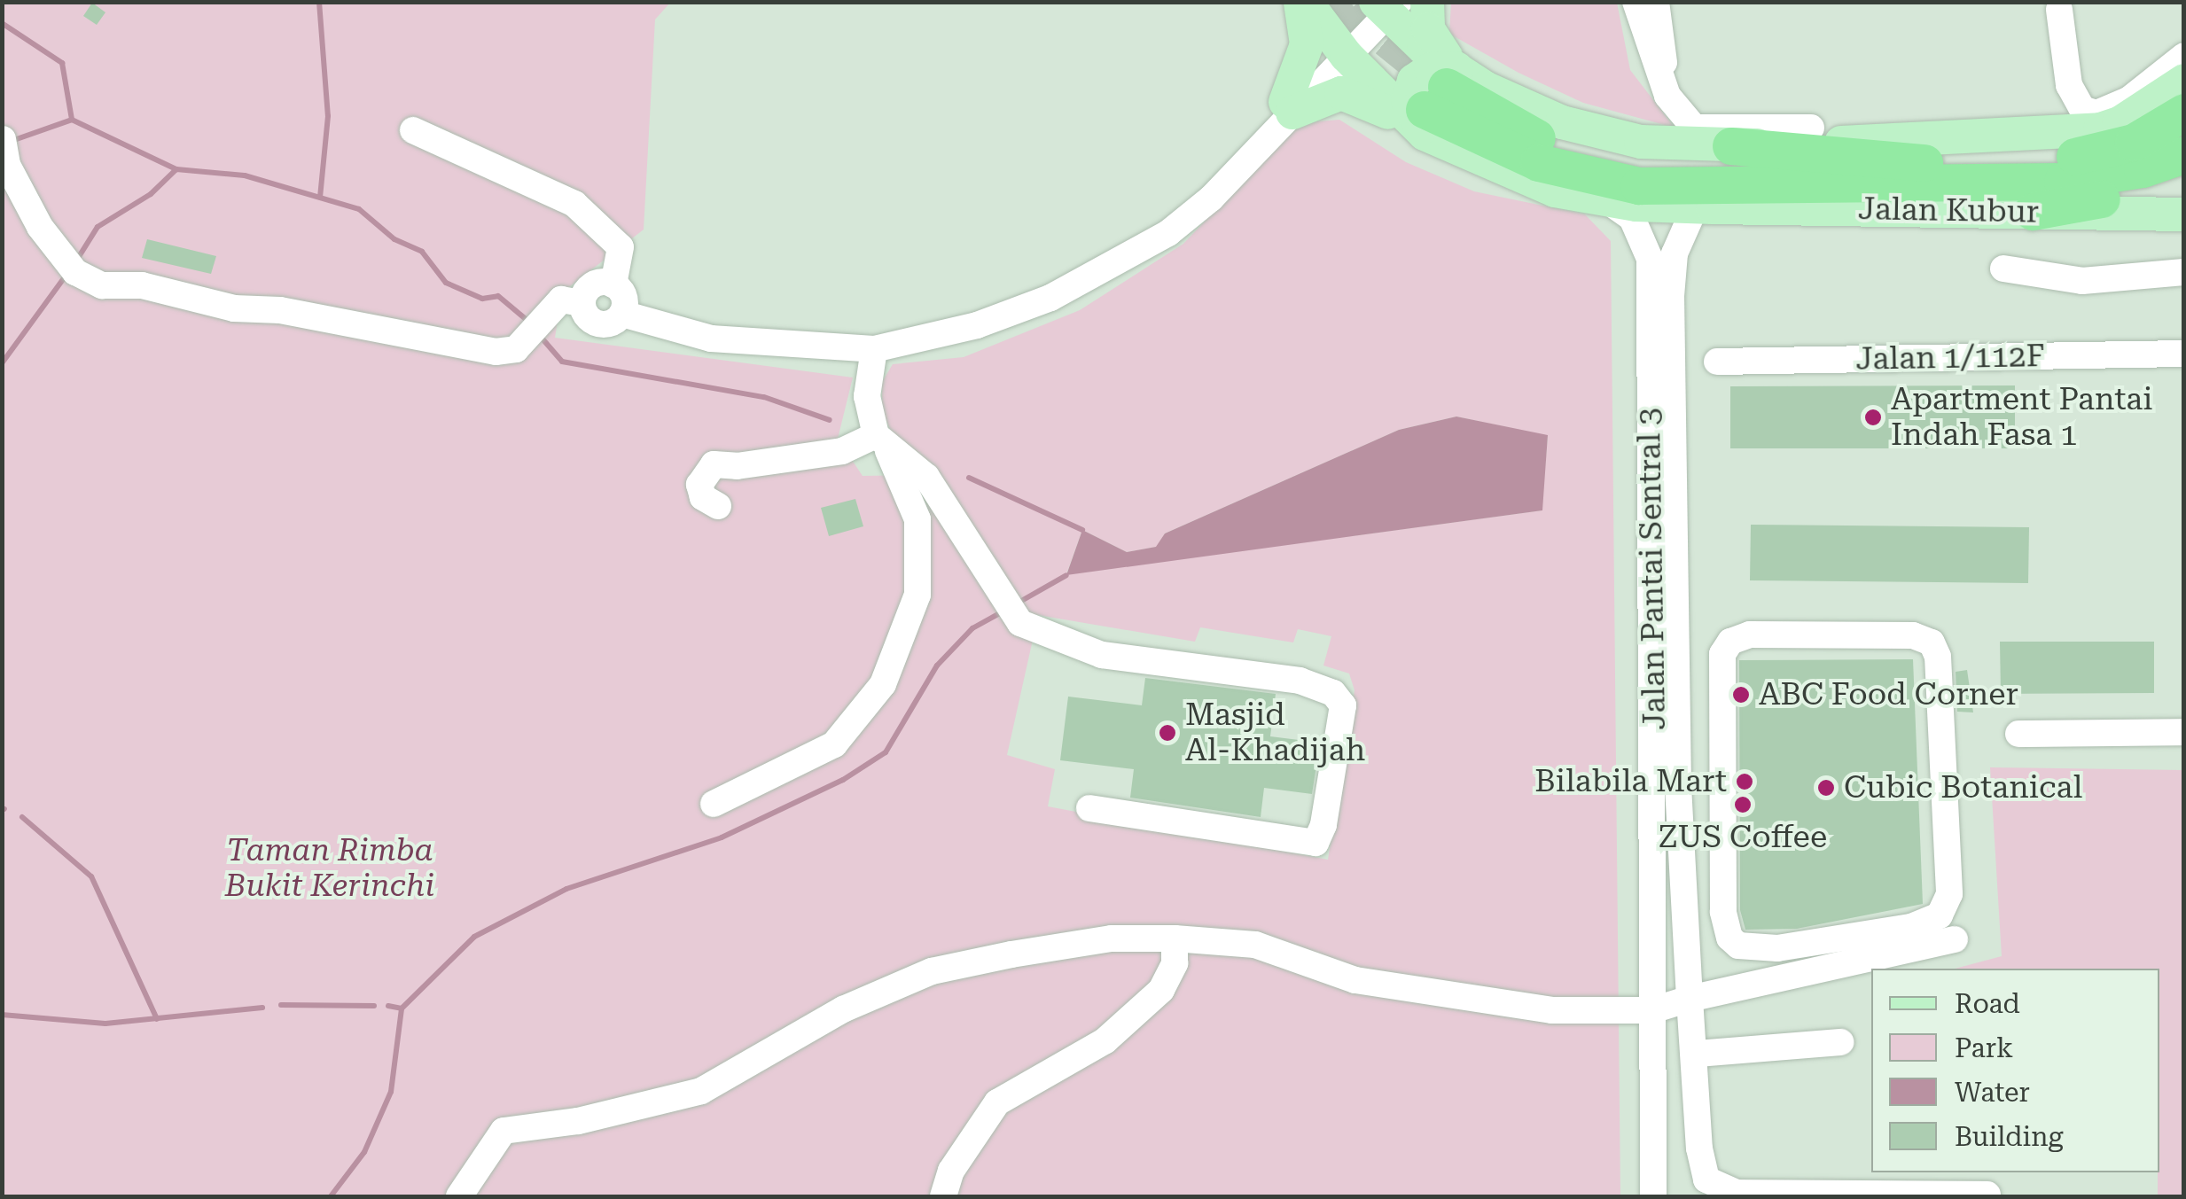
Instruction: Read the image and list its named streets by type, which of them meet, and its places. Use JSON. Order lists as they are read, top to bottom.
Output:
{
  "streets": {
    "main road": ["Jalan Kubur"],
    "street": ["Jalan 1/112F", "Jalan Pantai Sentral 3"]
  },
  "crossings": [
    ["Jalan Kubur", "Jalan Pantai Sentral 3"]
  ],
  "parks": ["Taman Rimba Bukit Kerinchi"],
  "places": [
    "Apartment Pantai Indah Fasa 1",
    "ABC Food Corner",
    "Masjid Al-Khadijah",
    "Bilabila Mart",
    "Cubic Botanical",
    "ZUS Coffee"
  ],
  "legend": [
    "Road",
    "Park",
    "Water",
    "Building"
  ]
}
